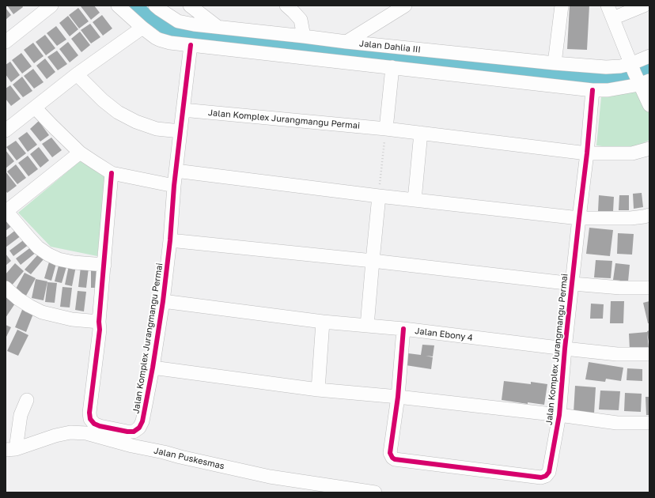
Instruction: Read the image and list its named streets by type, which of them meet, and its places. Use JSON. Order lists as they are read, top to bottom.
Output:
{
  "streets": {
    "street": [
      "Jalan Dahlia III",
      "Jalan Komplex Jurangmangu Permai",
      "Jalan Ebony 4",
      "Jalan Puskesmas"
    ]
  },
  "crossings": [
    ["Jalan Komplex Jurangmangu Permai", "Jalan Ebony 4"]
  ]
}
